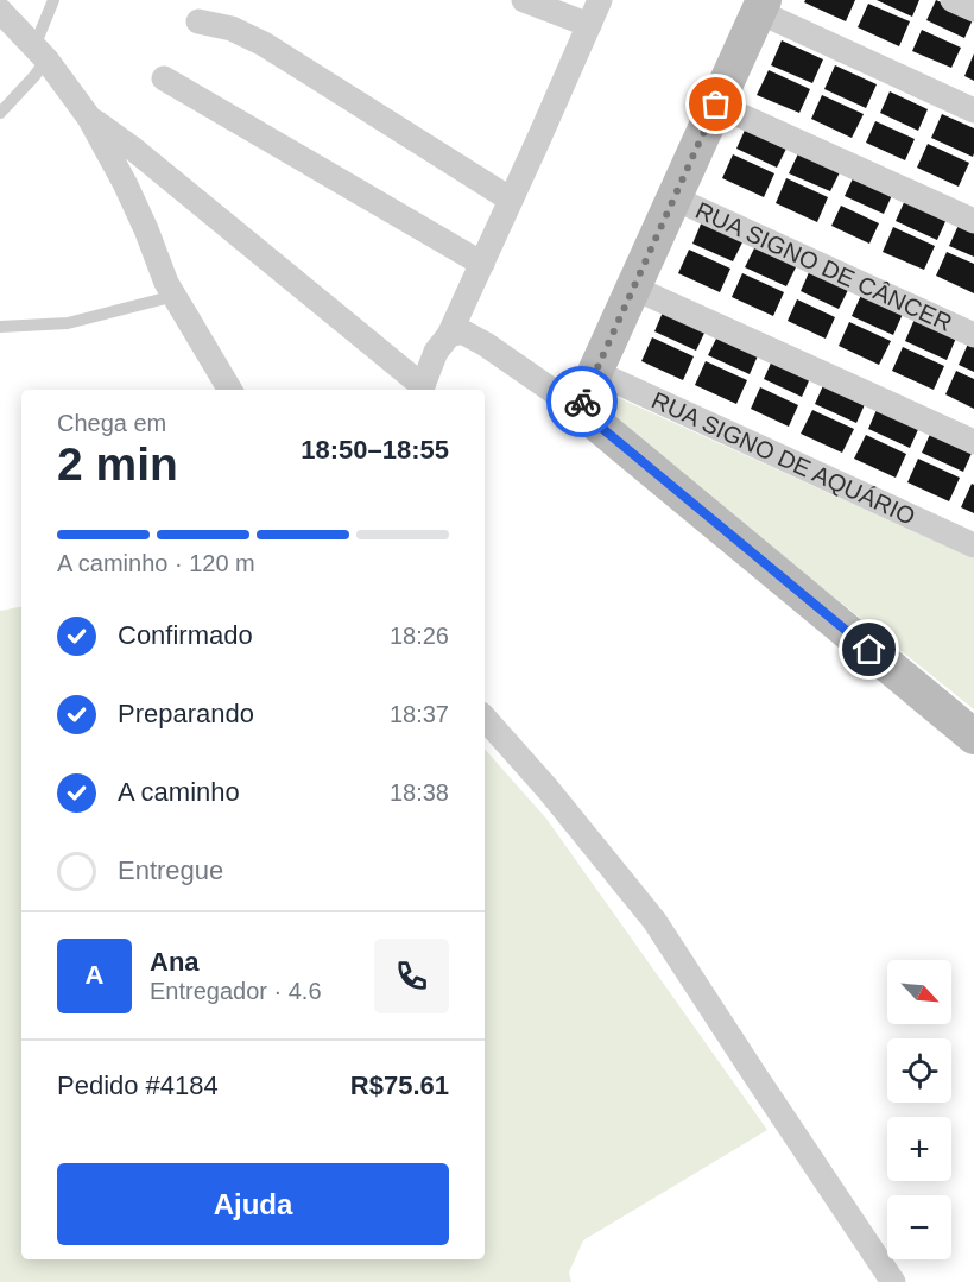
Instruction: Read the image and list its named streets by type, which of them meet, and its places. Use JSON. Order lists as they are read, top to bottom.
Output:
{
  "streets": {
    "street": ["RUA SIGNO DE CÂNCER", "RUA SIGNO DE AQUÁRIO"]
  },
  "north": "bottom right",
  "page": {
    "heading": ["2 min", "Chega em", "18:50–18:55"],
    "panel": [
      "Ana",
      "Entregador · 4.6",
      "Pedido #4184",
      "R$75.61"
    ],
    "bar": "A caminho · 120 m",
    "list": [
      ["Confirmado", "18:26"],
      ["Preparando", "18:37"],
      ["A caminho", "18:38"],
      "Entregue"
    ],
    "round": "A",
    "map_buttons": ["+", "−"],
    "buttons": "Ajuda"
  }
}
